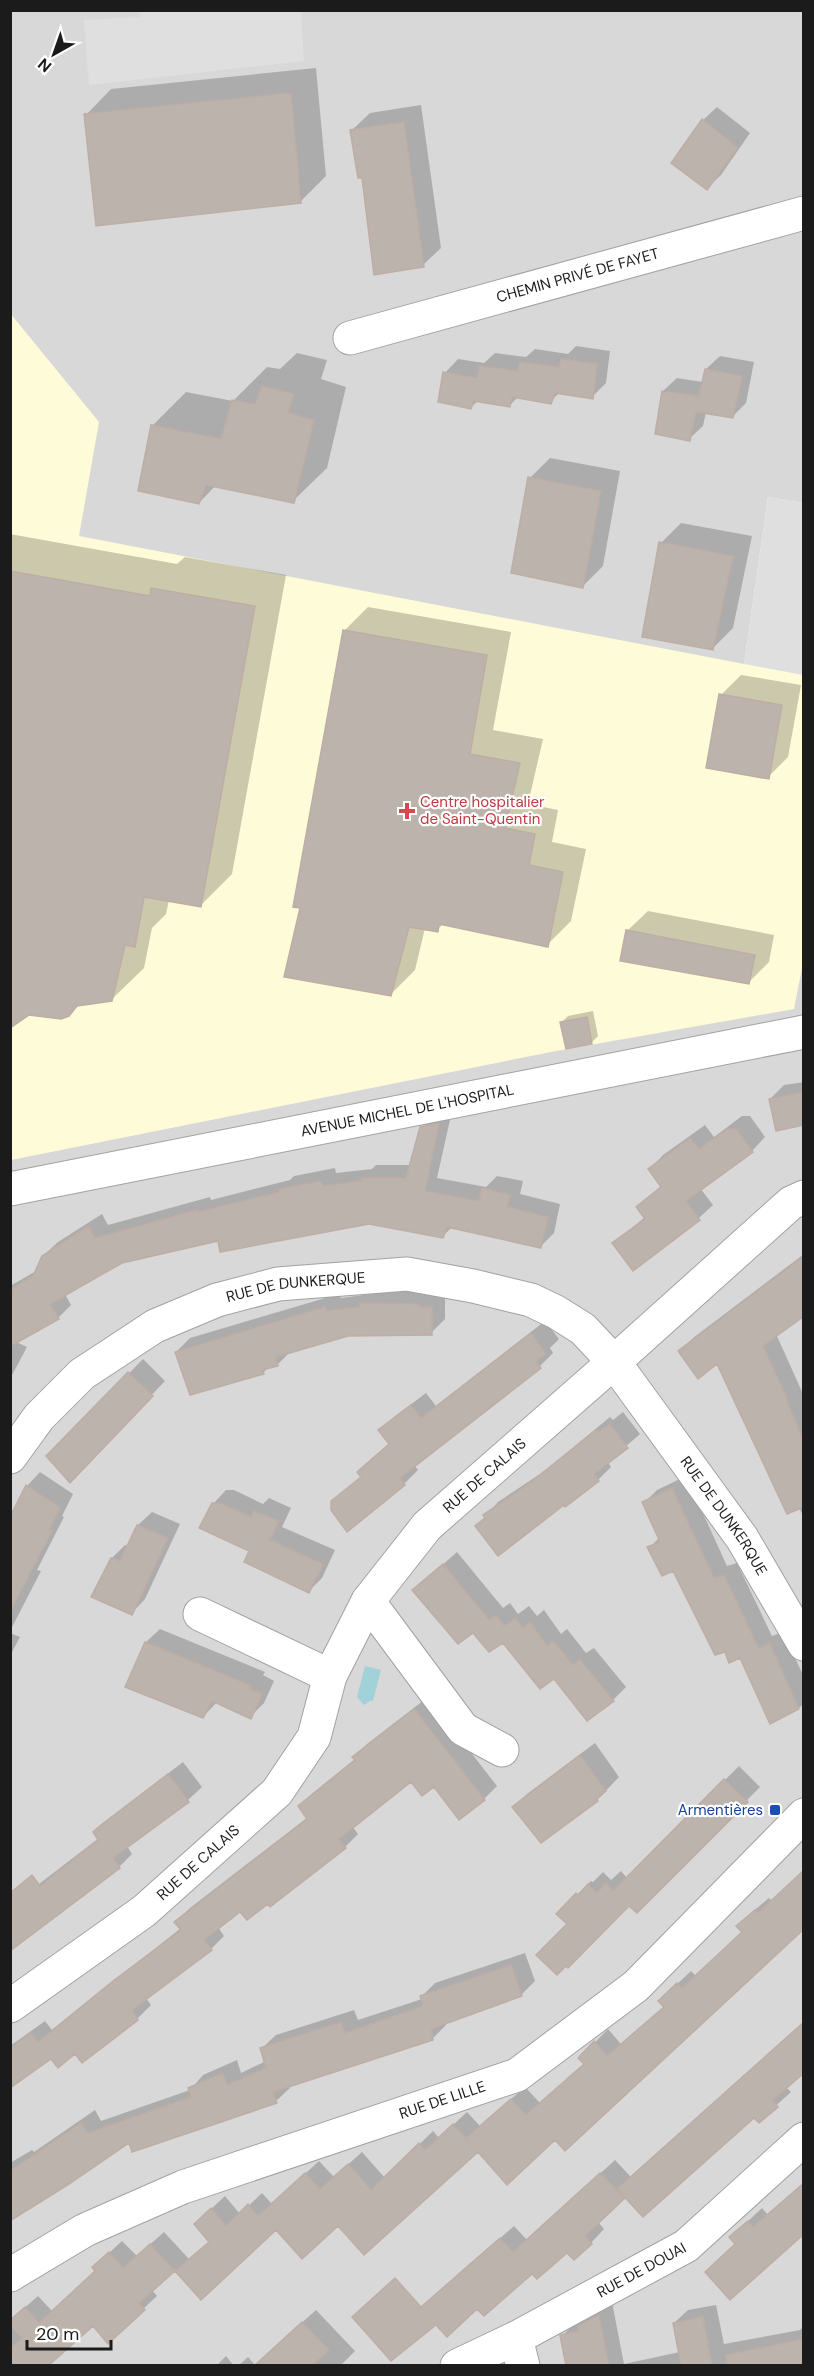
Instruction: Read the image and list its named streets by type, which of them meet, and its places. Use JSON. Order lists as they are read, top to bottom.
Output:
{
  "streets": {
    "street": [
      "CHEMIN PRIVÉ DE FAYET",
      "AVENUE MICHEL DE L'HOSPITAL",
      "RUE DE DUNKERQUE",
      "RUE DE CALAIS",
      "RUE DE LILLE",
      "RUE DE DOUAI"
    ]
  },
  "crossings": [
    ["RUE DE DUNKERQUE", "RUE DE CALAIS"]
  ],
  "places": {
    "health": ["Centre hospitalier de Saint-Quentin"],
    "transit": ["Armentières"]
  },
  "scale_bar": "20 m",
  "north": "bottom left"
}
